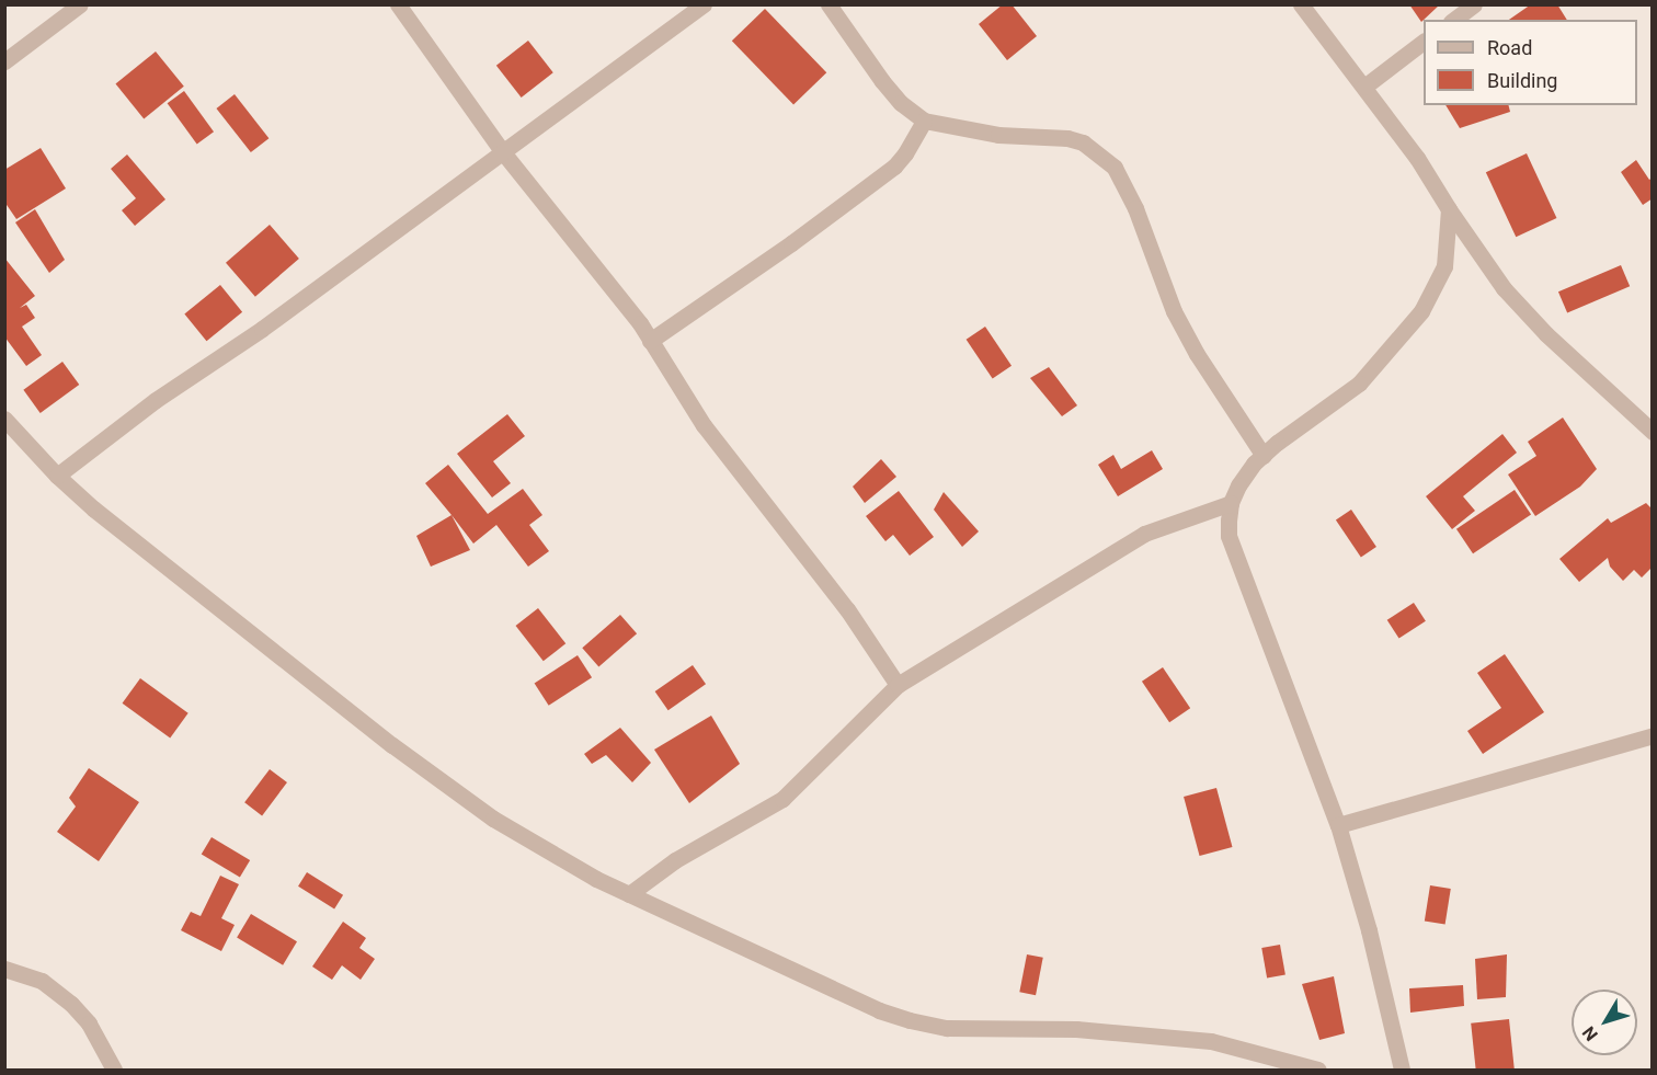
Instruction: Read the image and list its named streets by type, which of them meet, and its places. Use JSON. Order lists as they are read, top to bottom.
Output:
{
  "legend": ["Road", "Building"],
  "north": "bottom left"
}
